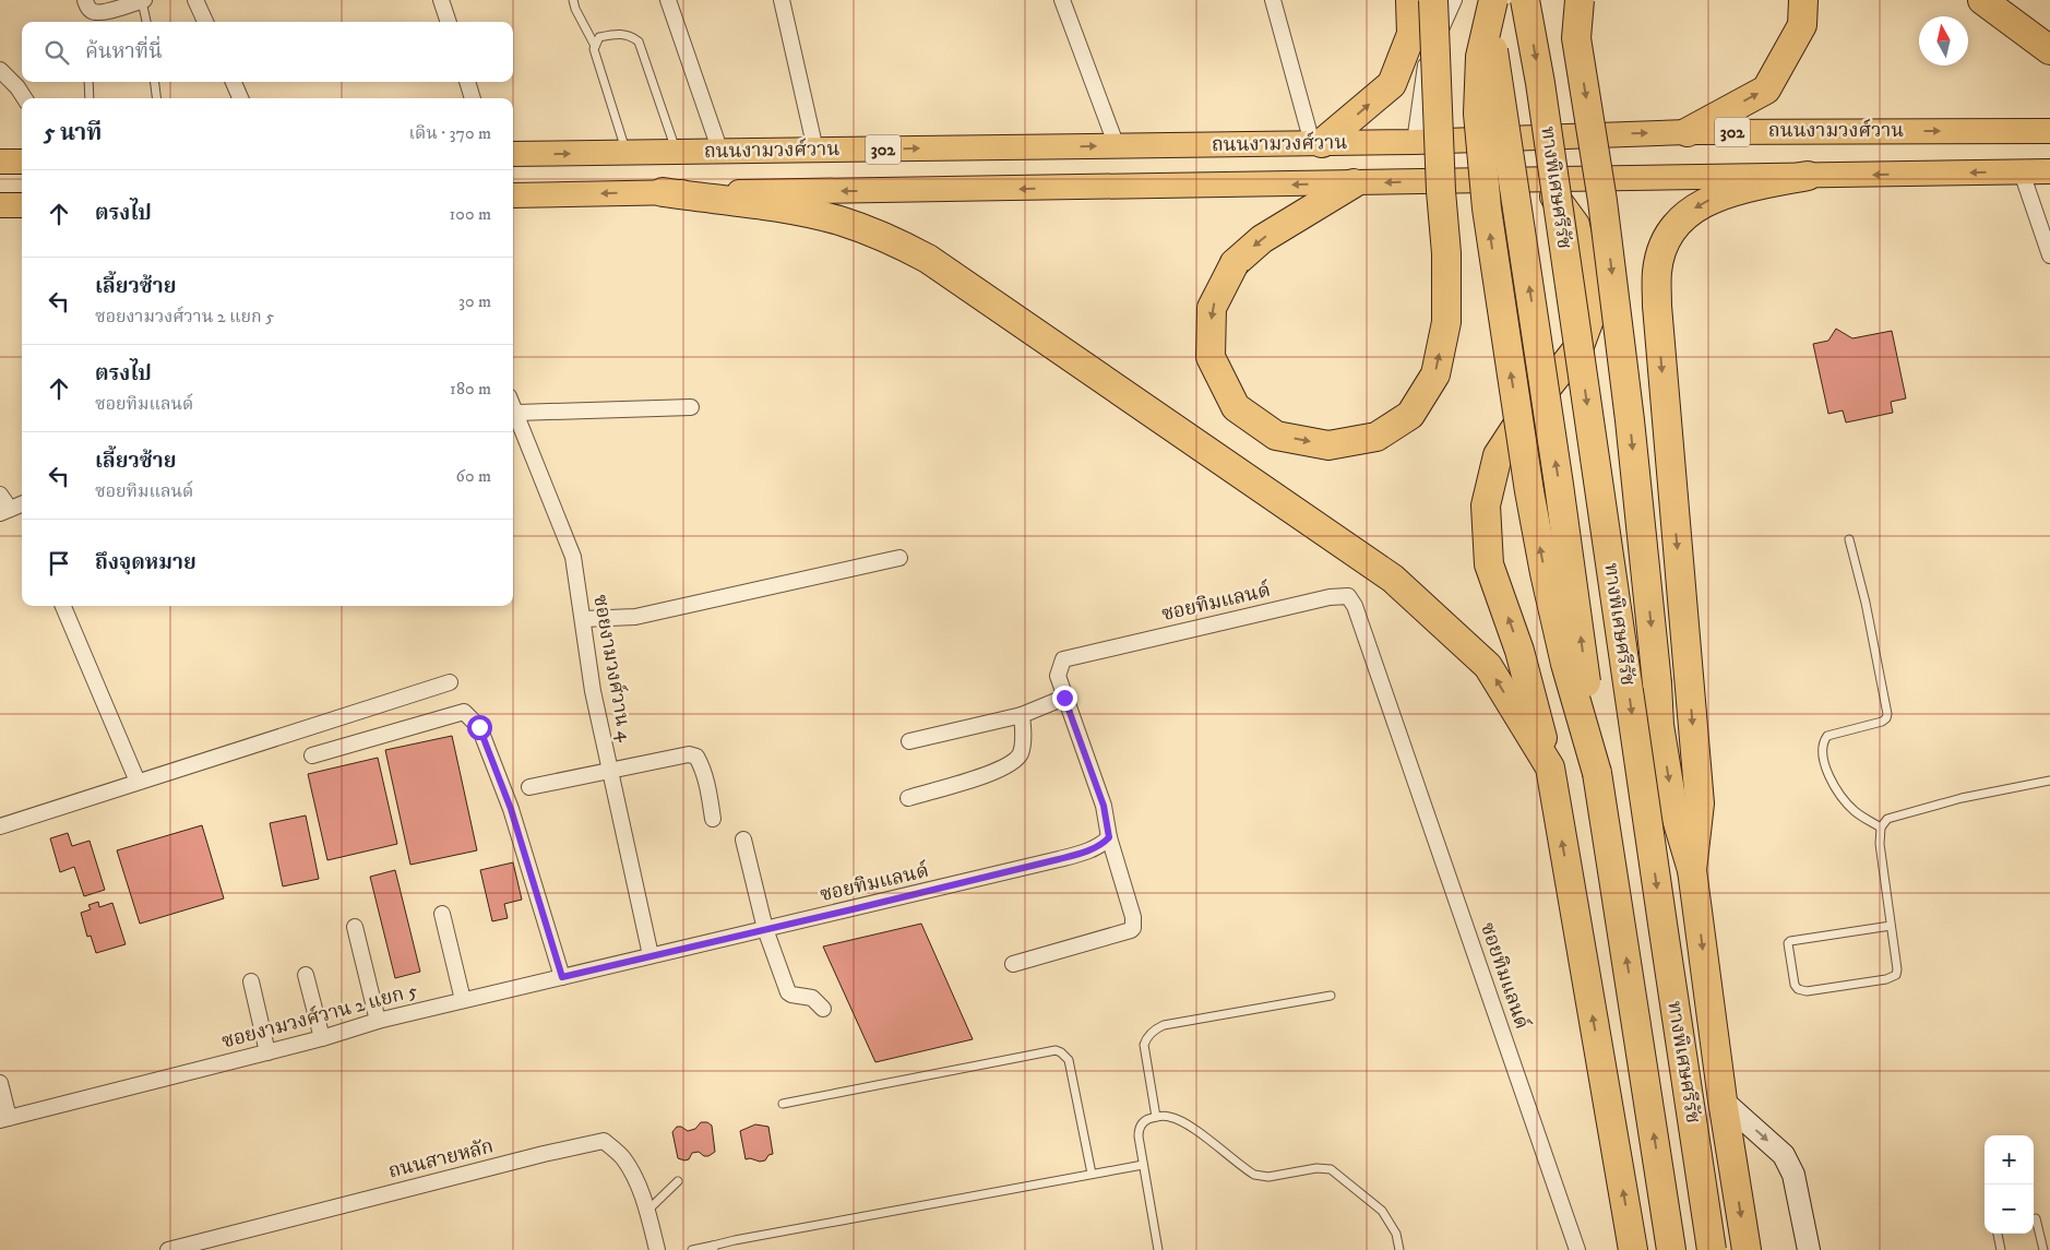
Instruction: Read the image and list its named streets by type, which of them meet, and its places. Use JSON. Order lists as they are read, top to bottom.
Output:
{
  "streets": {
    "highway": ["ทางพิเศษศรีรัช"],
    "main road": ["ถนนงามวงศ์วาน", "302"],
    "street": [
      "ซอยทิมแลนด์",
      "ซอยงามวงศ์วาน 4",
      "ซอยงามวงศ์วาน 2 แยก 5",
      "ถนนสายหลัก"
    ]
  },
  "crossings": [
    ["ซอยทิมแลนด์", "ซอยงามวงศ์วาน 4"],
    ["ซอยทิมแลนด์", "ซอยงามวงศ์วาน 2 แยก 5"],
    ["ซอยงามวงศ์วาน 4", "ซอยงามวงศ์วาน 2 แยก 5"]
  ],
  "north": "top",
  "page": {
    "search": "ค้นหาที่นี่",
    "heading": ["5 นาที", "เดิน · 370 m"],
    "list": [
      ["ตรงไป", "100 m"],
      ["เลี้ยวซ้าย", "ซอยงามวงศ์วาน 2 แยก 5", "30 m"],
      ["ตรงไป", "ซอยทิมแลนด์", "180 m"],
      ["เลี้ยวซ้าย", "ซอยทิมแลนด์", "60 m"],
      "ถึงจุดหมาย"
    ],
    "map_buttons": ["+", "−"]
  }
}
